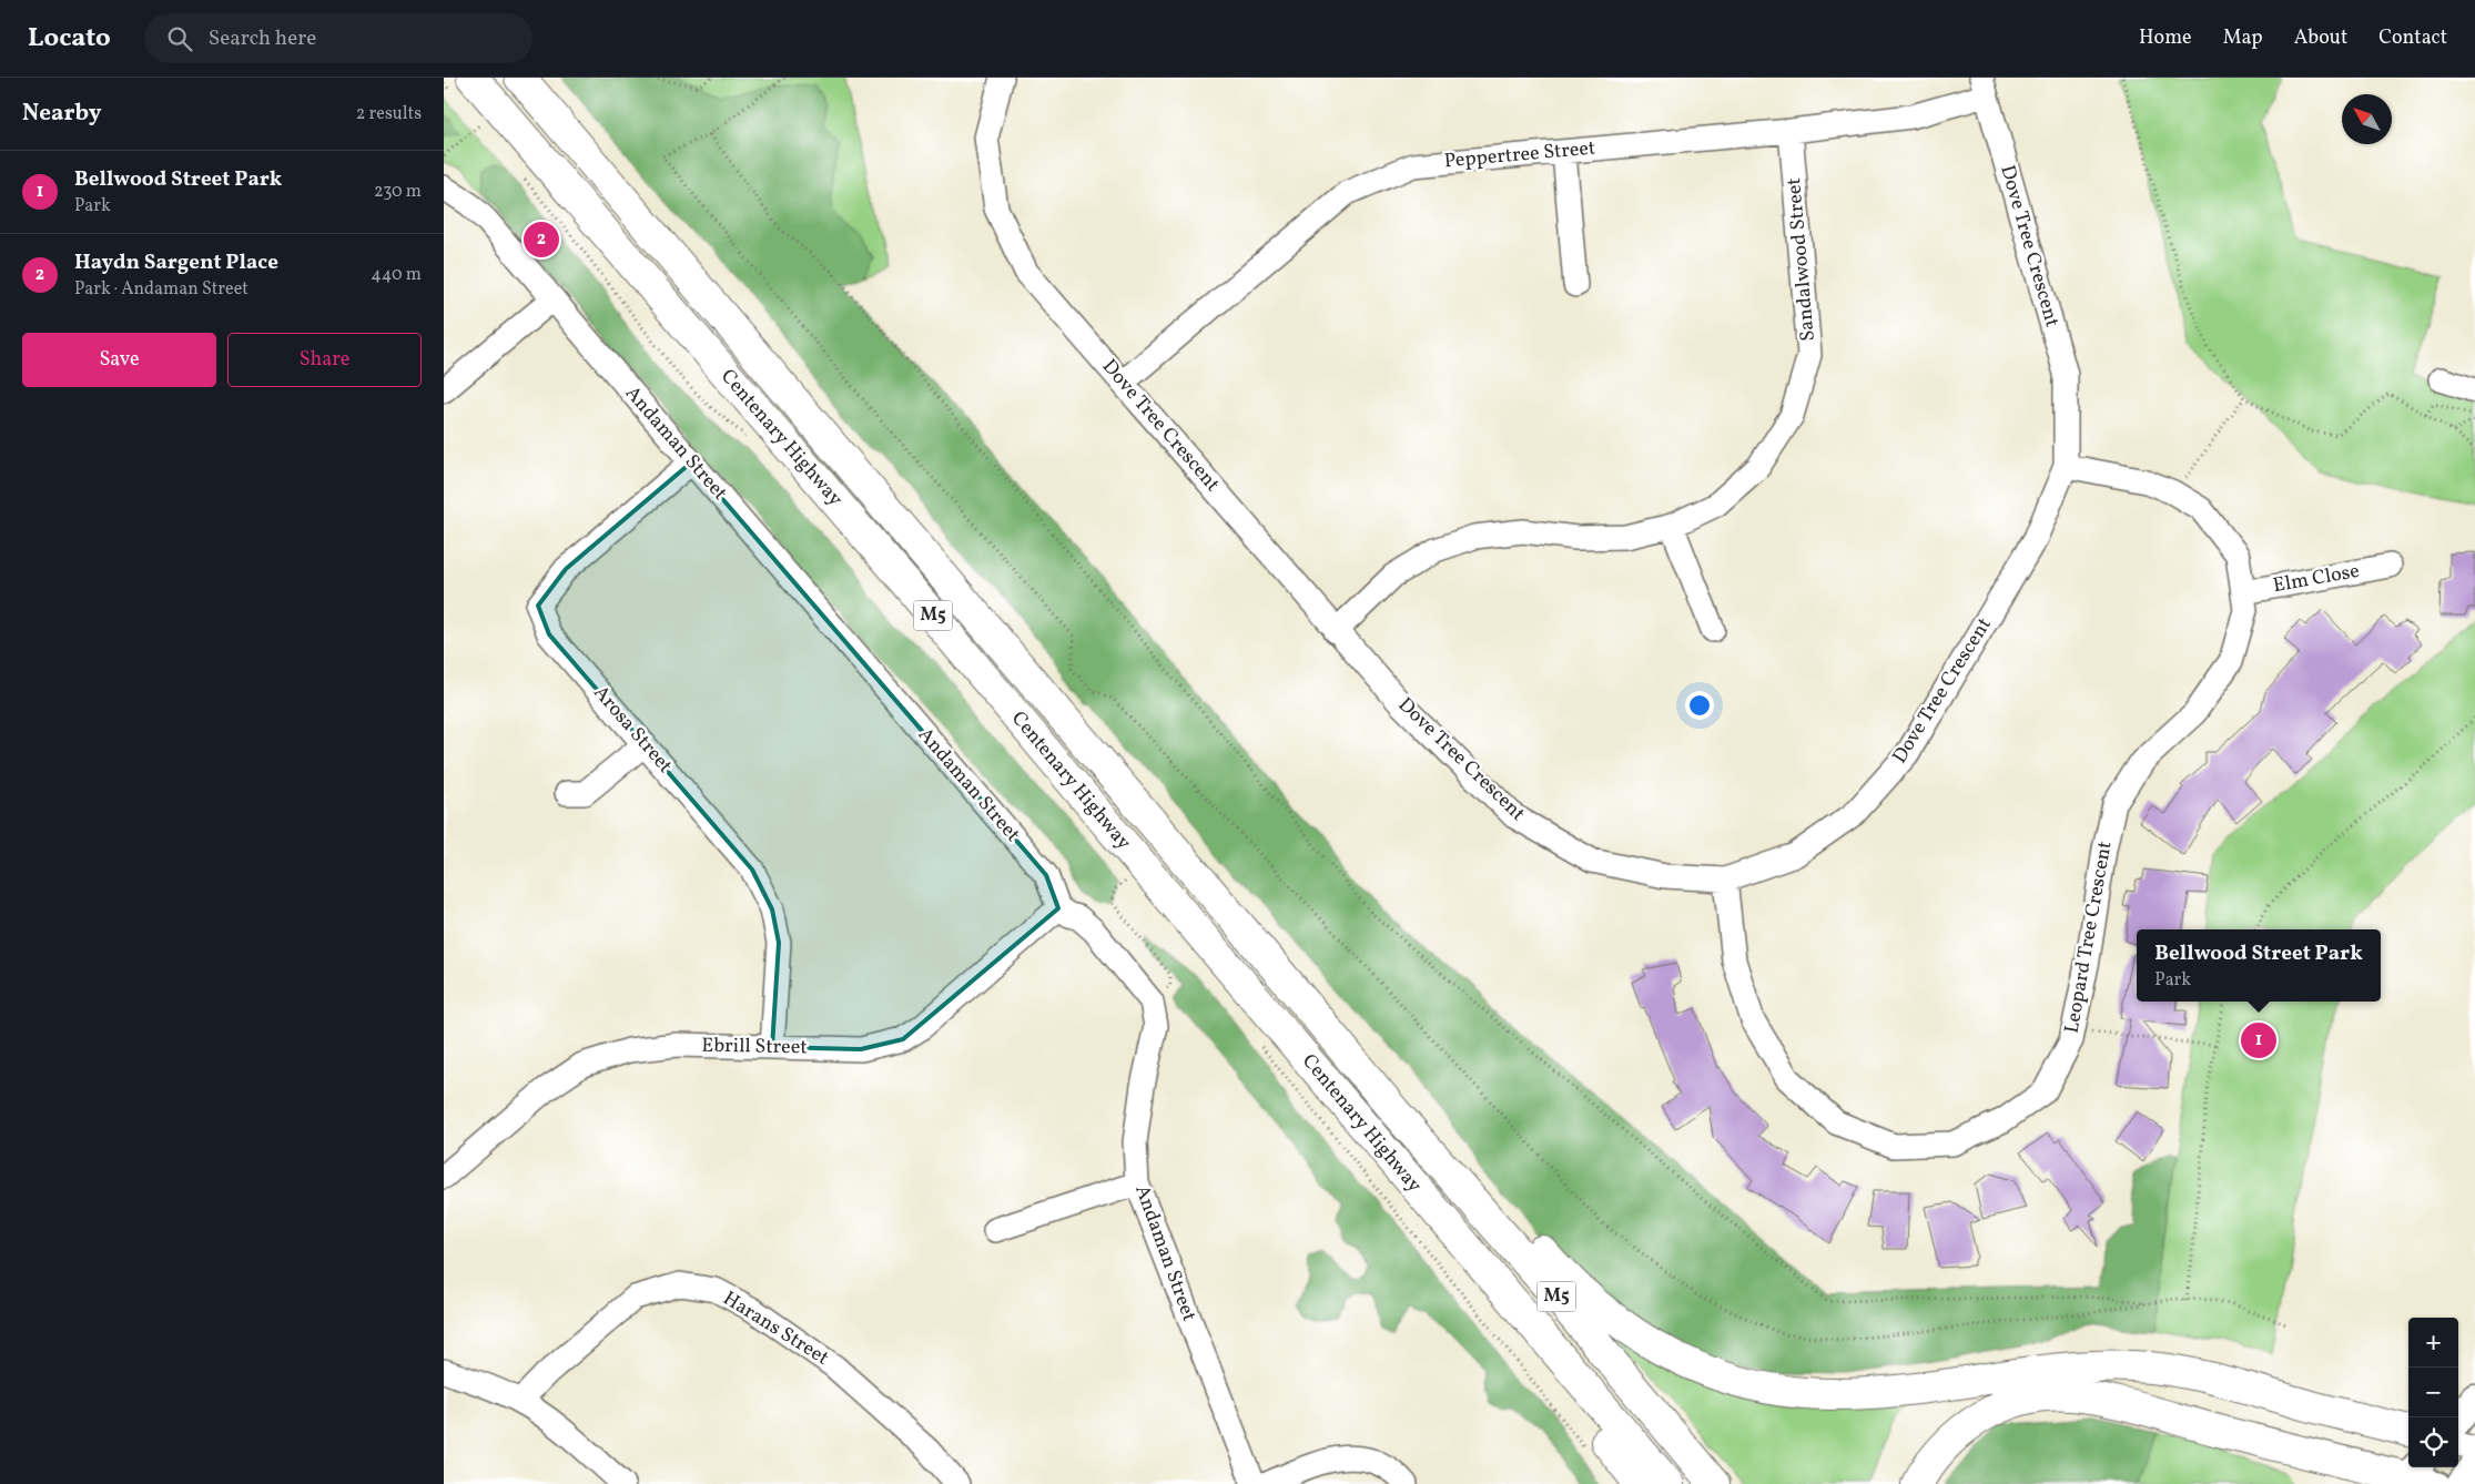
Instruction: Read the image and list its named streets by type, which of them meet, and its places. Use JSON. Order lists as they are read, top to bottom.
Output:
{
  "streets": {
    "highway": ["Centenary Highway", "M5"],
    "street": [
      "Peppertree Street",
      "Dove Tree Crescent",
      "Sandalwood Street",
      "Andaman Street",
      "Elm Close",
      "Arosa Street",
      "Leopard Tree Crescent",
      "Ebrill Street",
      "Harans Street"
    ]
  },
  "crossings": [
    ["Peppertree Street", "Dove Tree Crescent"],
    ["Peppertree Street", "Sandalwood Street"],
    ["Dove Tree Crescent", "Sandalwood Street"],
    ["Dove Tree Crescent", "Leopard Tree Crescent"],
    ["Andaman Street", "Arosa Street"],
    ["Andaman Street", "Ebrill Street"],
    ["Elm Close", "Leopard Tree Crescent"],
    ["Arosa Street", "Ebrill Street"]
  ],
  "north": "top left",
  "page": {
    "header": "Locato",
    "search": "Search here",
    "nav": [
      "Home",
      "Map",
      "About",
      "Contact"
    ],
    "heading": ["Nearby", "2 results"],
    "list": [
      {
        "mark": "1",
        "name": "Bellwood Street Park",
        "note": "Park",
        "value": "230 m"
      },
      {
        "mark": "2",
        "name": "Haydn Sargent Place",
        "note": "Park · Andaman Street",
        "value": "440 m"
      }
    ],
    "pins": ["2", "1"],
    "buttons": ["Save", "Share"],
    "popup": ["Bellwood Street Park", "Park"],
    "map_buttons": ["+", "−"]
  }
}
